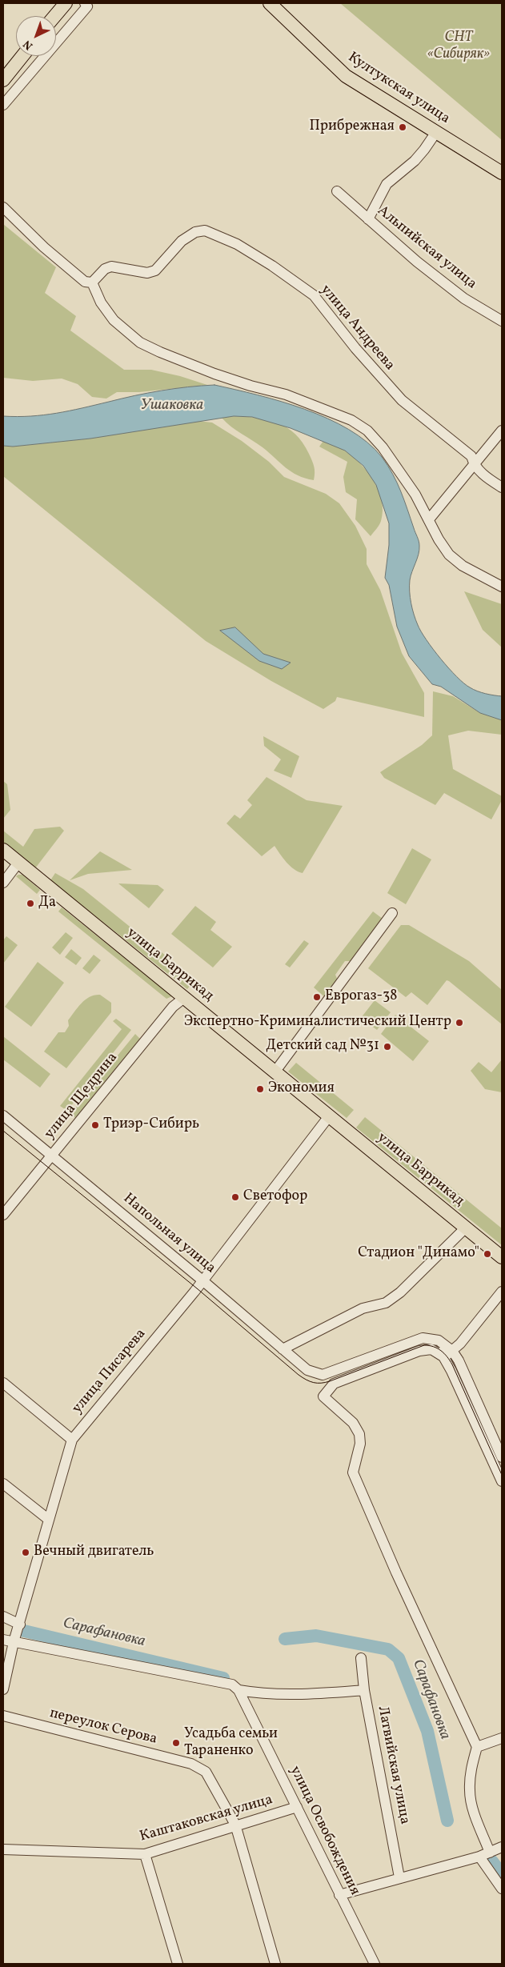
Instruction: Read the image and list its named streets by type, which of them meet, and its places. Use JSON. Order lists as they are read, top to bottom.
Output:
{
  "streets": {
    "main road": ["Култукская улица", "улица Баррикад"],
    "street": [
      "Альпийская улица",
      "улица Андреева",
      "улица Щедрина",
      "Напольная улица",
      "улица Писарева",
      "переулок Серова",
      "Латвийская улица",
      "Каштаковская улица",
      "улица Освобождения"
    ]
  },
  "crossings": [
    ["улица Баррикад", "улица Щедрина"],
    ["улица Баррикад", "улица Писарева"],
    ["улица Щедрина", "Напольная улица"],
    ["Напольная улица", "улица Писарева"],
    ["переулок Серова", "Каштаковская улица"],
    ["Каштаковская улица", "улица Освобождения"]
  ],
  "water": ["Ушаковка", "Сарафановка"],
  "parks": ["СНТ «Сибиряк»"],
  "places": [
    "Прибрежная",
    "Да",
    "Еврогаз-38",
    "Экспертно-Криминалистический Центр",
    "Детский сад №31",
    "Экономия",
    "Триэр-Сибирь",
    "Светофор",
    "Стадион \"Динамо\"",
    "Вечный двигатель",
    "Усадьба семьи Тараненко"
  ],
  "north": "bottom left"
}
